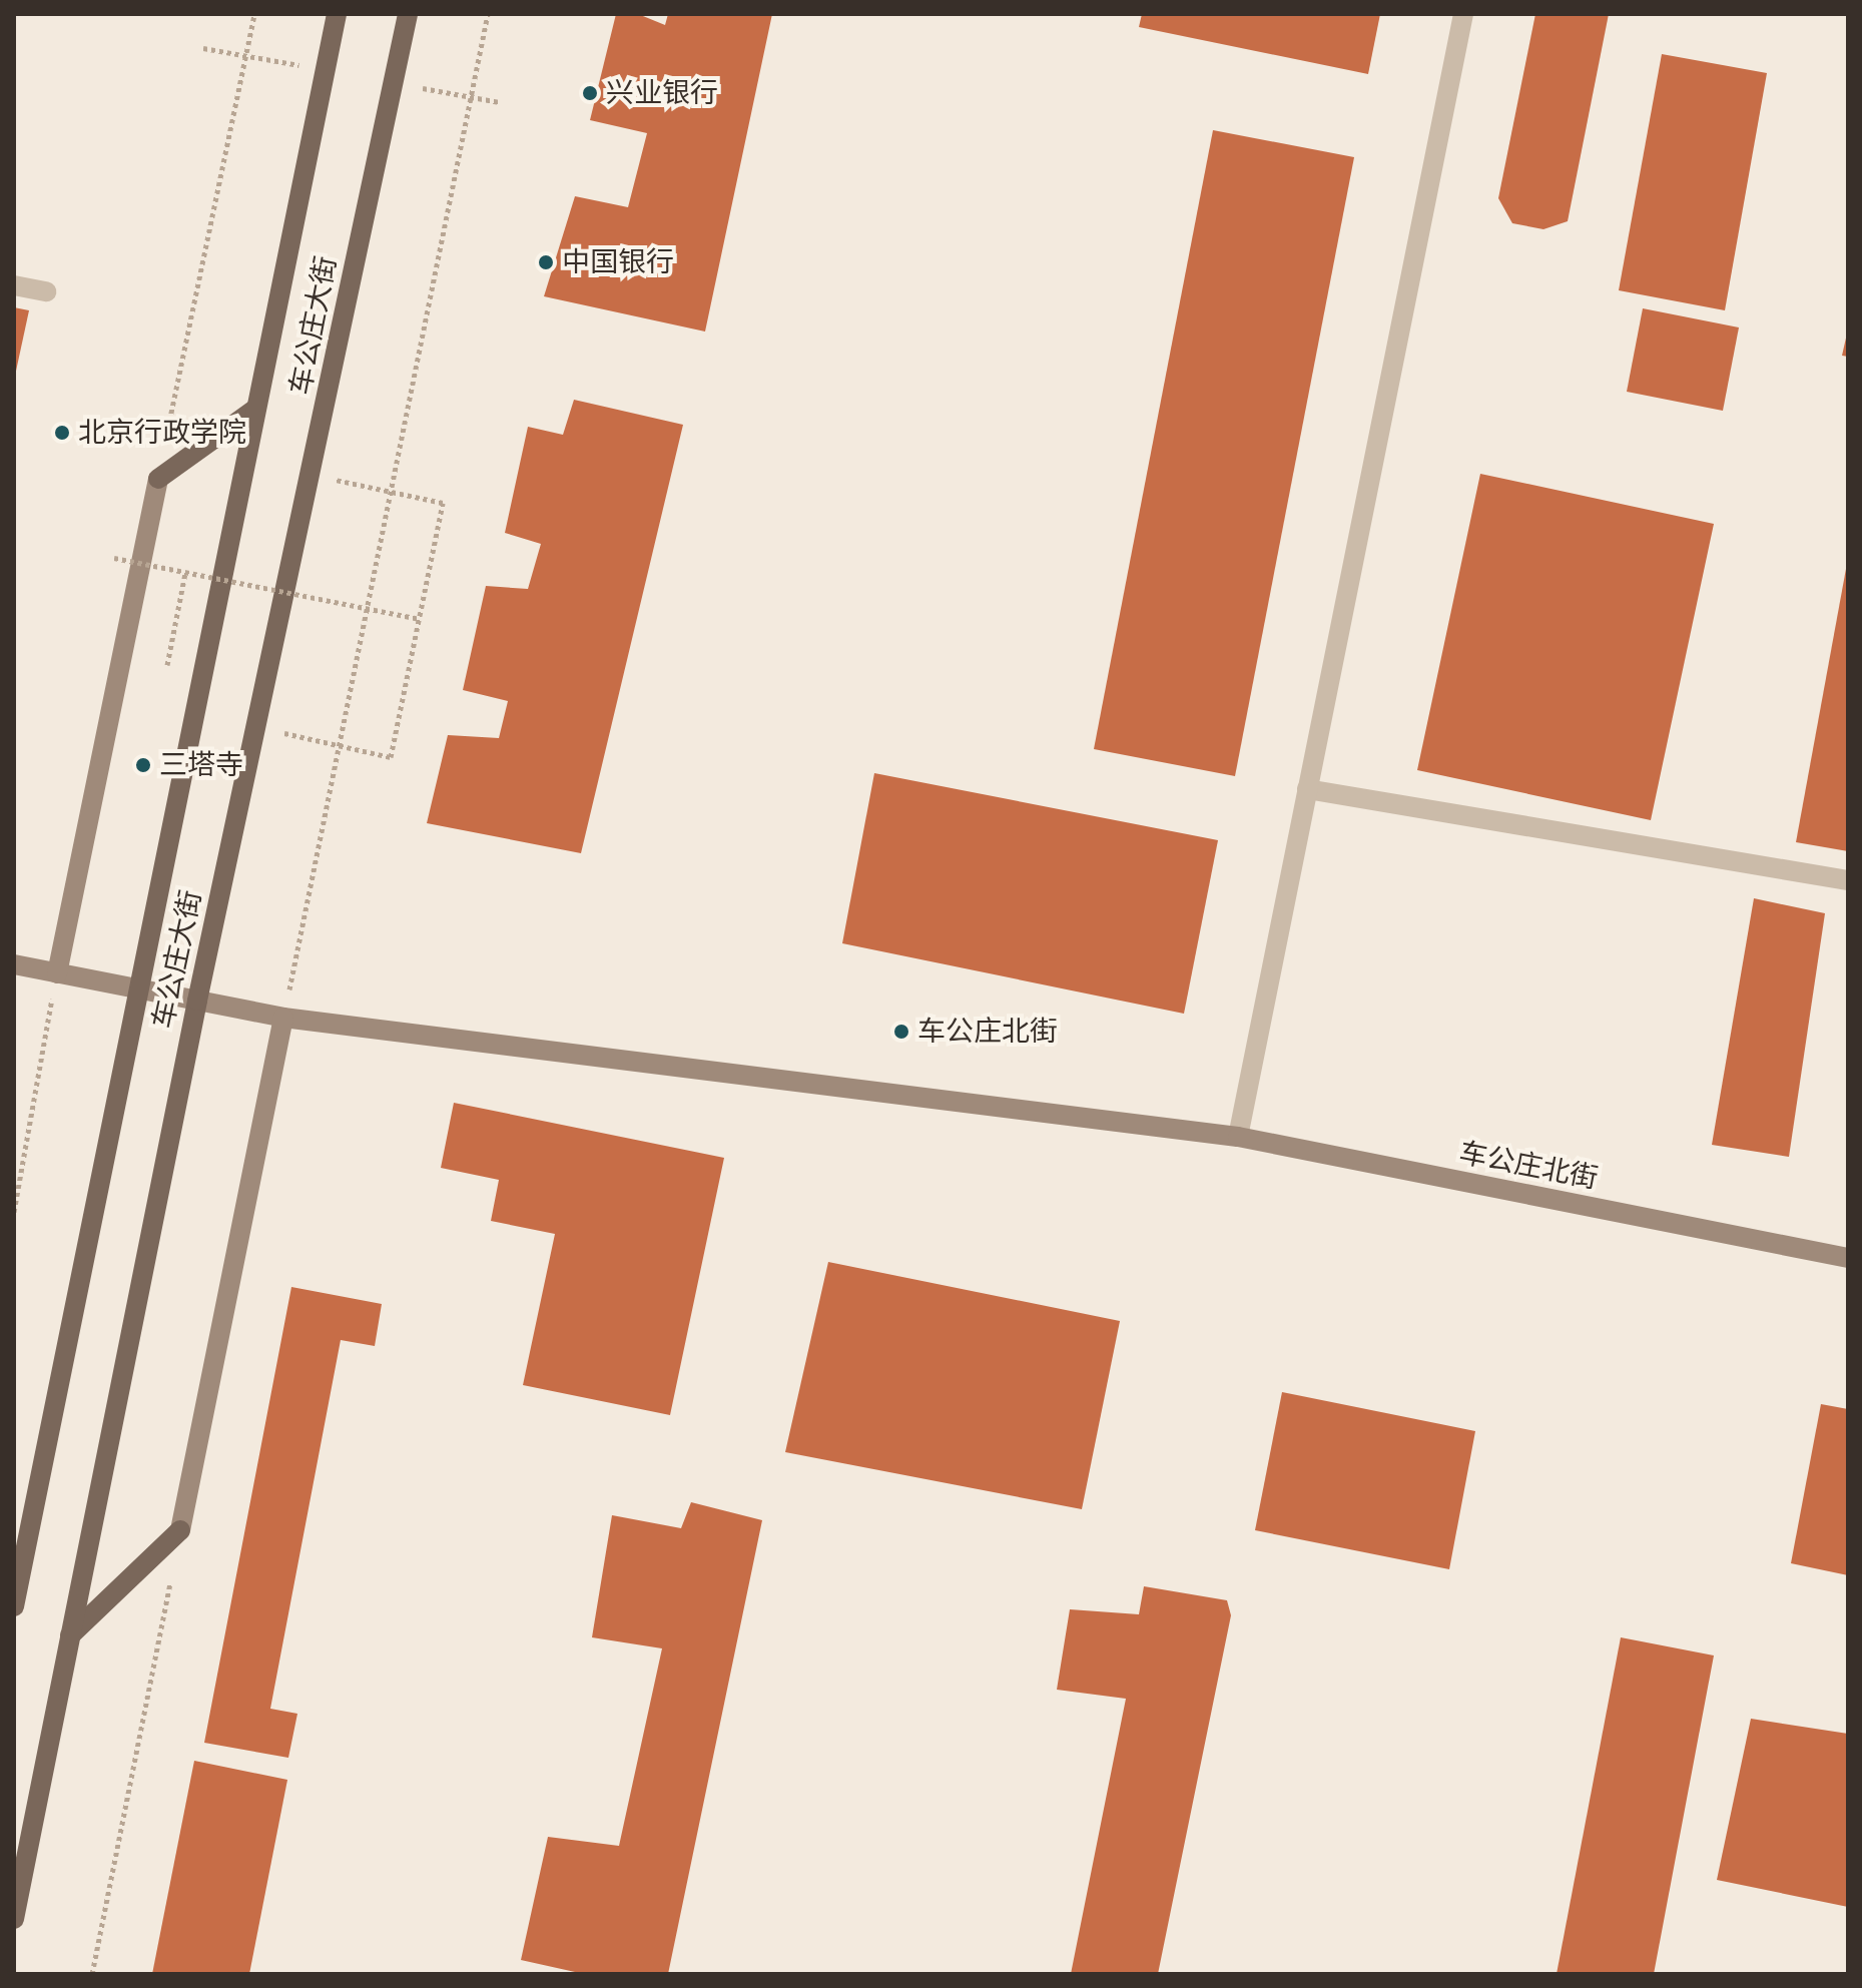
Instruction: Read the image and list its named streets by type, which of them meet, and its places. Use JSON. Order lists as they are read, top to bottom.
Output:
{
  "streets": {
    "main road": ["车公庄大街"],
    "street": ["车公庄北街"]
  },
  "crossings": [
    ["车公庄大街", "车公庄北街"]
  ],
  "places": [
    "兴业银行",
    "中国银行",
    "北京行政学院",
    "三塔寺",
    "车公庄北街"
  ]
}
